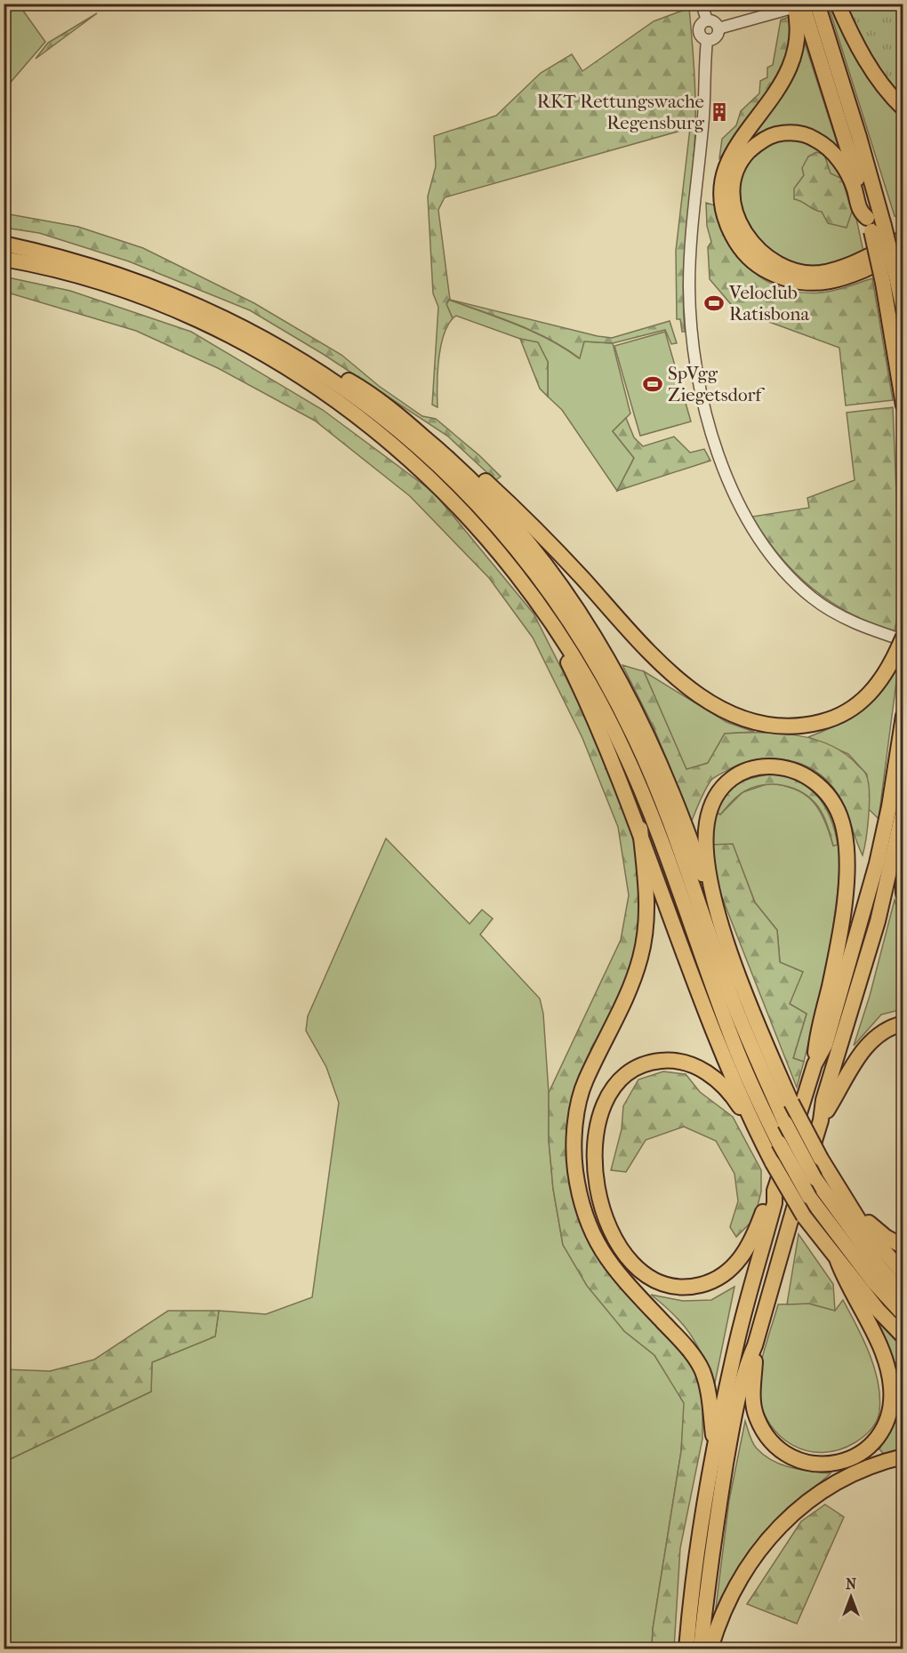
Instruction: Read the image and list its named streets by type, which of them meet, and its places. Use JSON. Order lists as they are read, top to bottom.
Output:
{
  "places": {
    "building": ["RKT Rettungswache Regensburg"],
    "sports": ["Veloclub Ratisbona", "SpVgg Ziegetsdorf"]
  },
  "north": "top"
}
